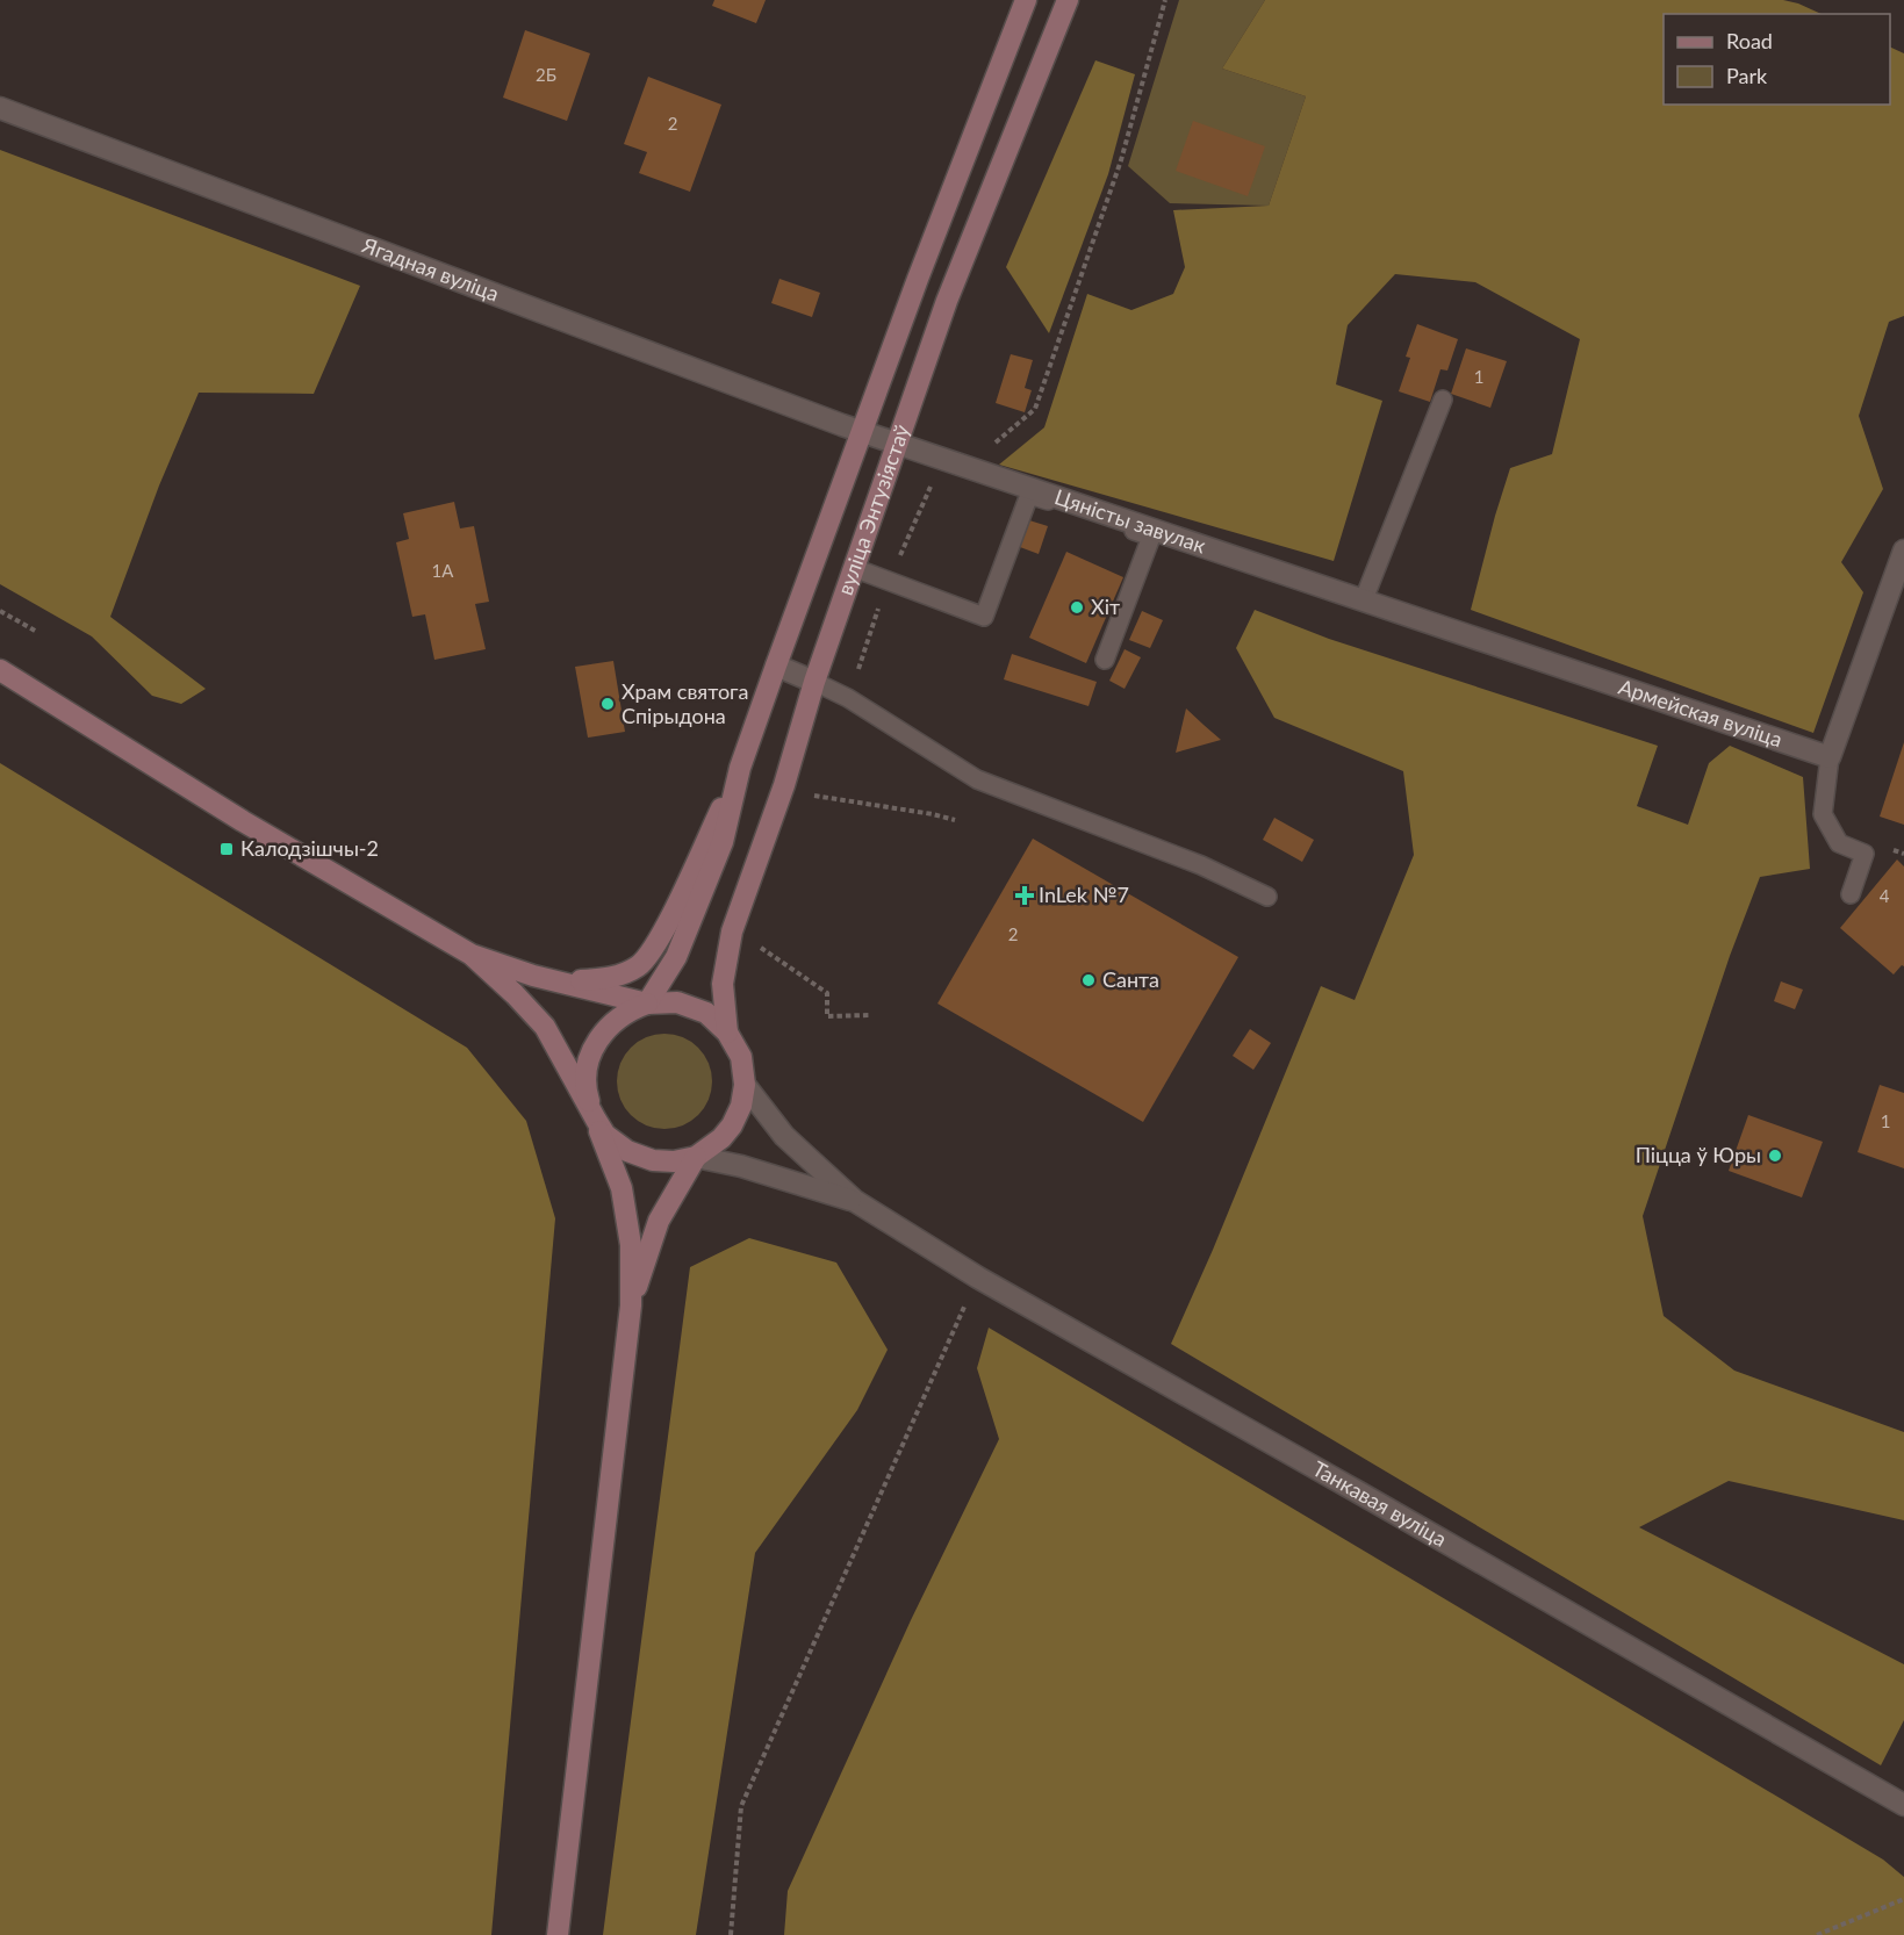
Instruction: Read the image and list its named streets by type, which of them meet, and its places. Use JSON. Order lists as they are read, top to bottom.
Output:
{
  "streets": {
    "street": [
      "Ягадная вуліца",
      "вуліца Энтузіястаў",
      "Цяністы завулак",
      "Армейская вуліца",
      "Танкавая вуліца"
    ]
  },
  "crossings": [
    ["Ягадная вуліца", "вуліца Энтузіястаў"],
    ["Ягадная вуліца", "Цяністы завулак"],
    ["вуліца Энтузіястаў", "Цяністы завулак"],
    ["вуліца Энтузіястаў", "Танкавая вуліца"],
    ["Цяністы завулак", "Армейская вуліца"]
  ],
  "places": {
    "other": [
      "Хіт",
      "Храм святога Спірыдона",
      "Санта",
      "Піцца ў Юры"
    ],
    "transit": ["Калодзішчы-2"],
    "health": ["InLek №7"]
  },
  "house_numbers": [
    "2Б",
    "2",
    "1",
    "1А",
    "4",
    "2",
    "1"
  ],
  "legend": ["Road", "Park"]
}
